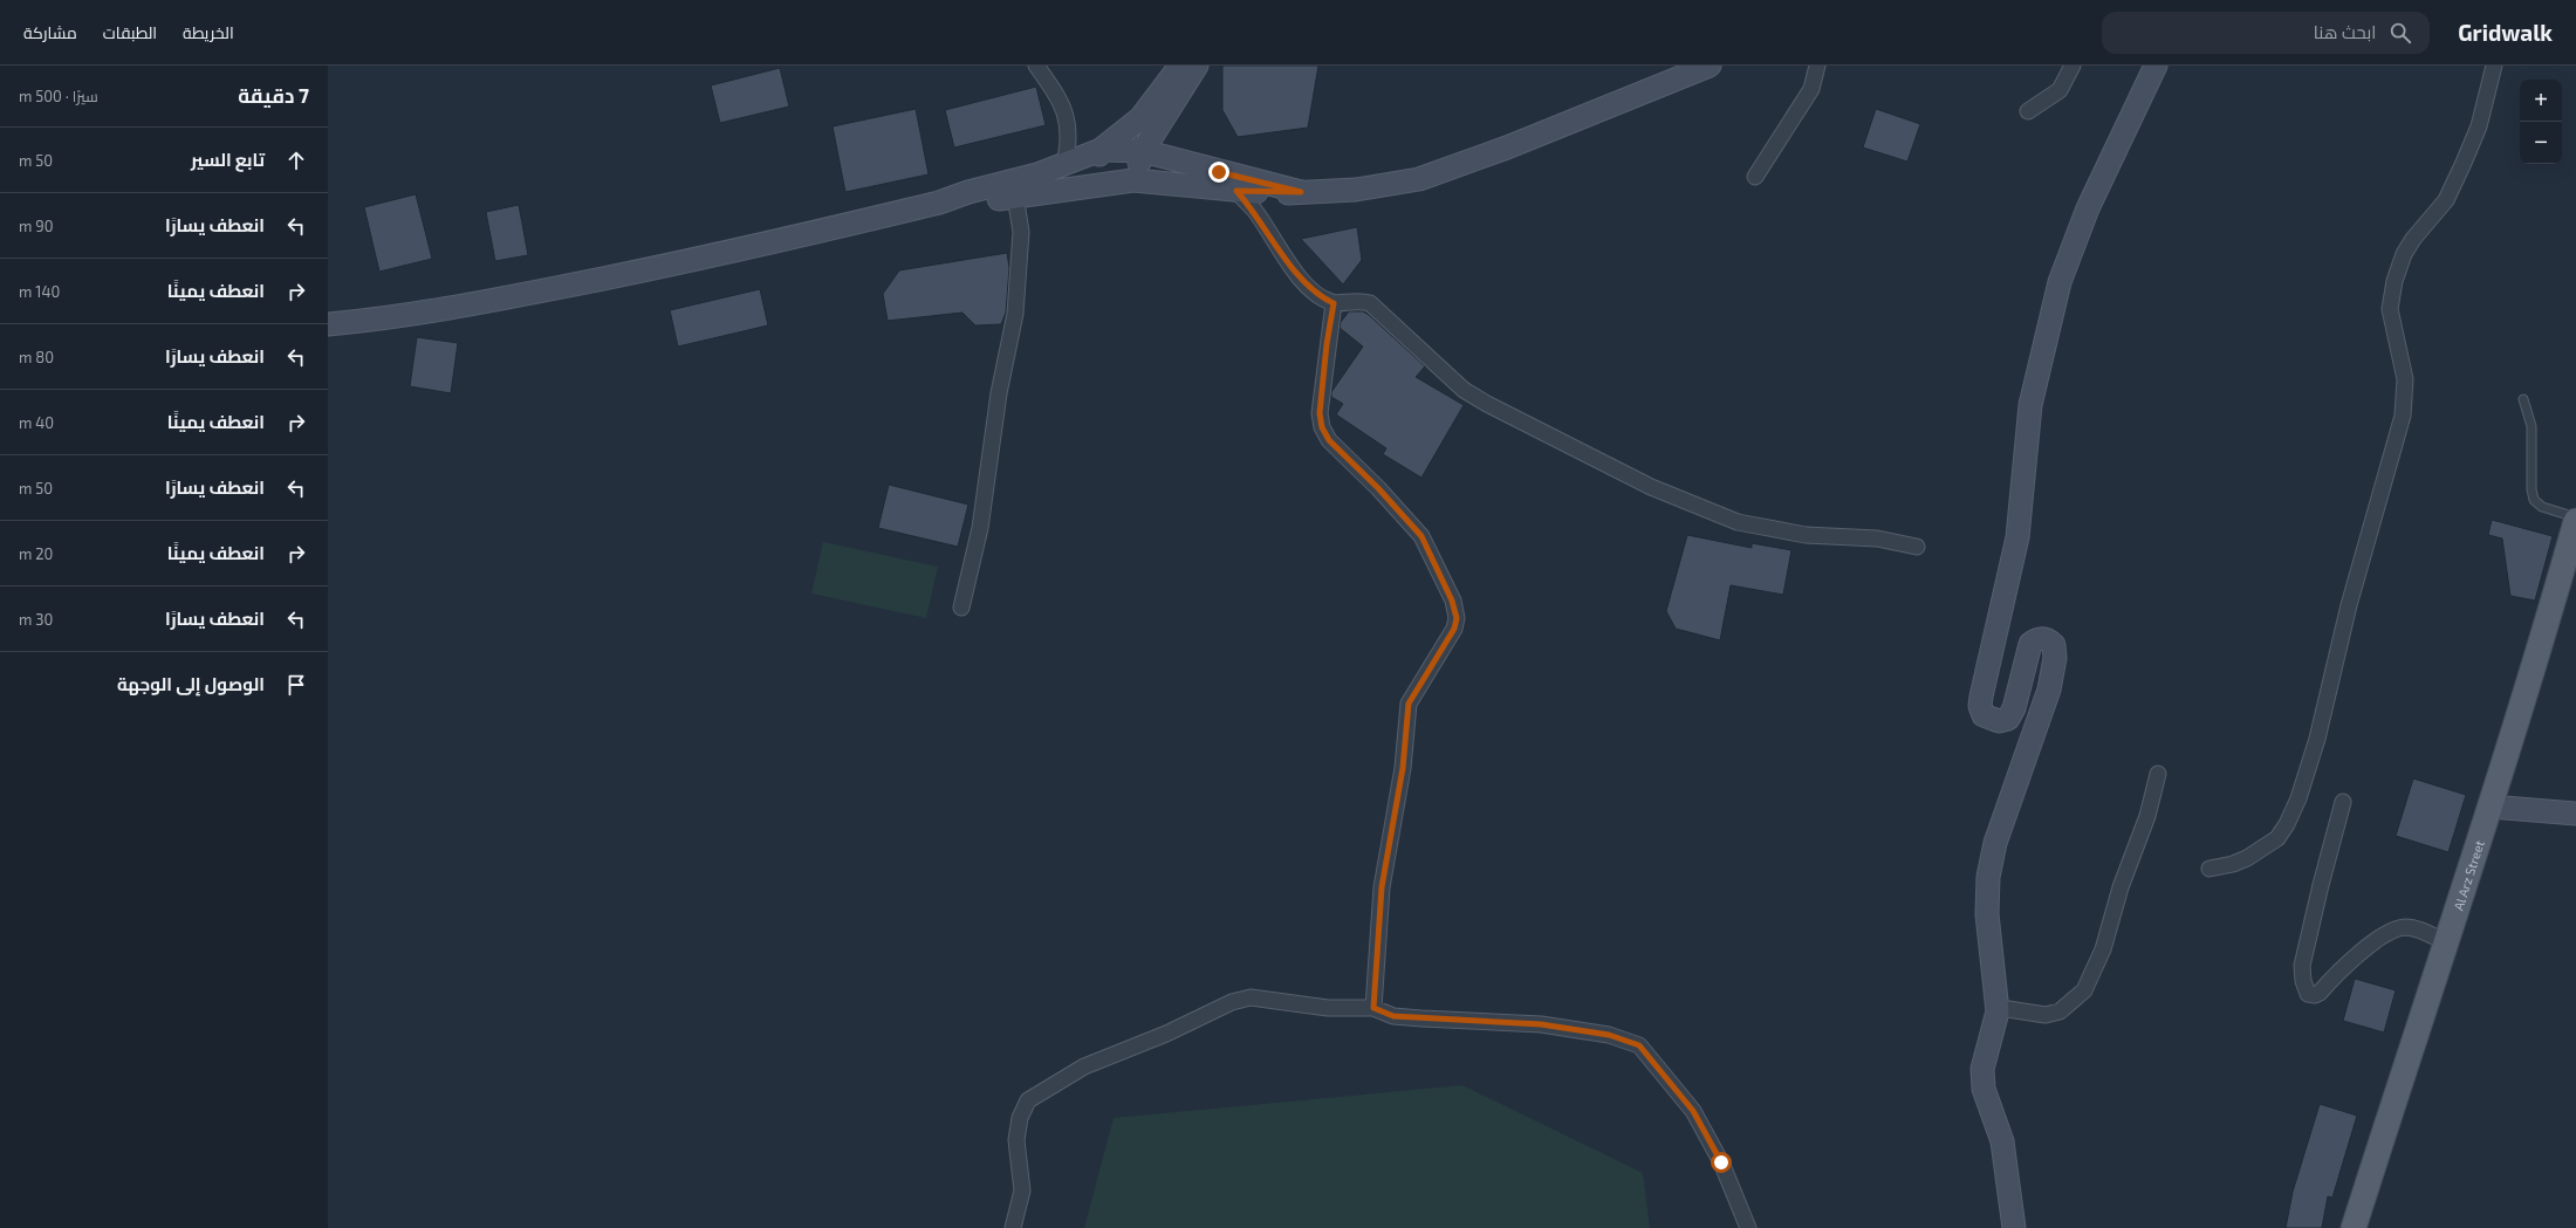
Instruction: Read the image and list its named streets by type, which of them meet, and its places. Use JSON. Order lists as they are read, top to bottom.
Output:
{
  "streets": {
    "main road": ["Al Arz Street"]
  },
  "page": {
    "header": "Gridwalk",
    "search": "ابحث هنا",
    "nav": ["الخريطة", "الطبقات", "مشاركة"],
    "heading": ["7 دقيقة", "سيرًا · 500 m"],
    "map_buttons": ["+", "−"],
    "list": [
      ["تابع السير", "50 m"],
      ["انعطف يسارًا", "90 m"],
      ["انعطف يمينًا", "140 m"],
      ["انعطف يسارًا", "80 m"],
      ["انعطف يمينًا", "40 m"],
      ["انعطف يسارًا", "50 m"],
      ["انعطف يمينًا", "20 m"],
      ["انعطف يسارًا", "30 m"],
      "الوصول إلى الوجهة"
    ]
  }
}
